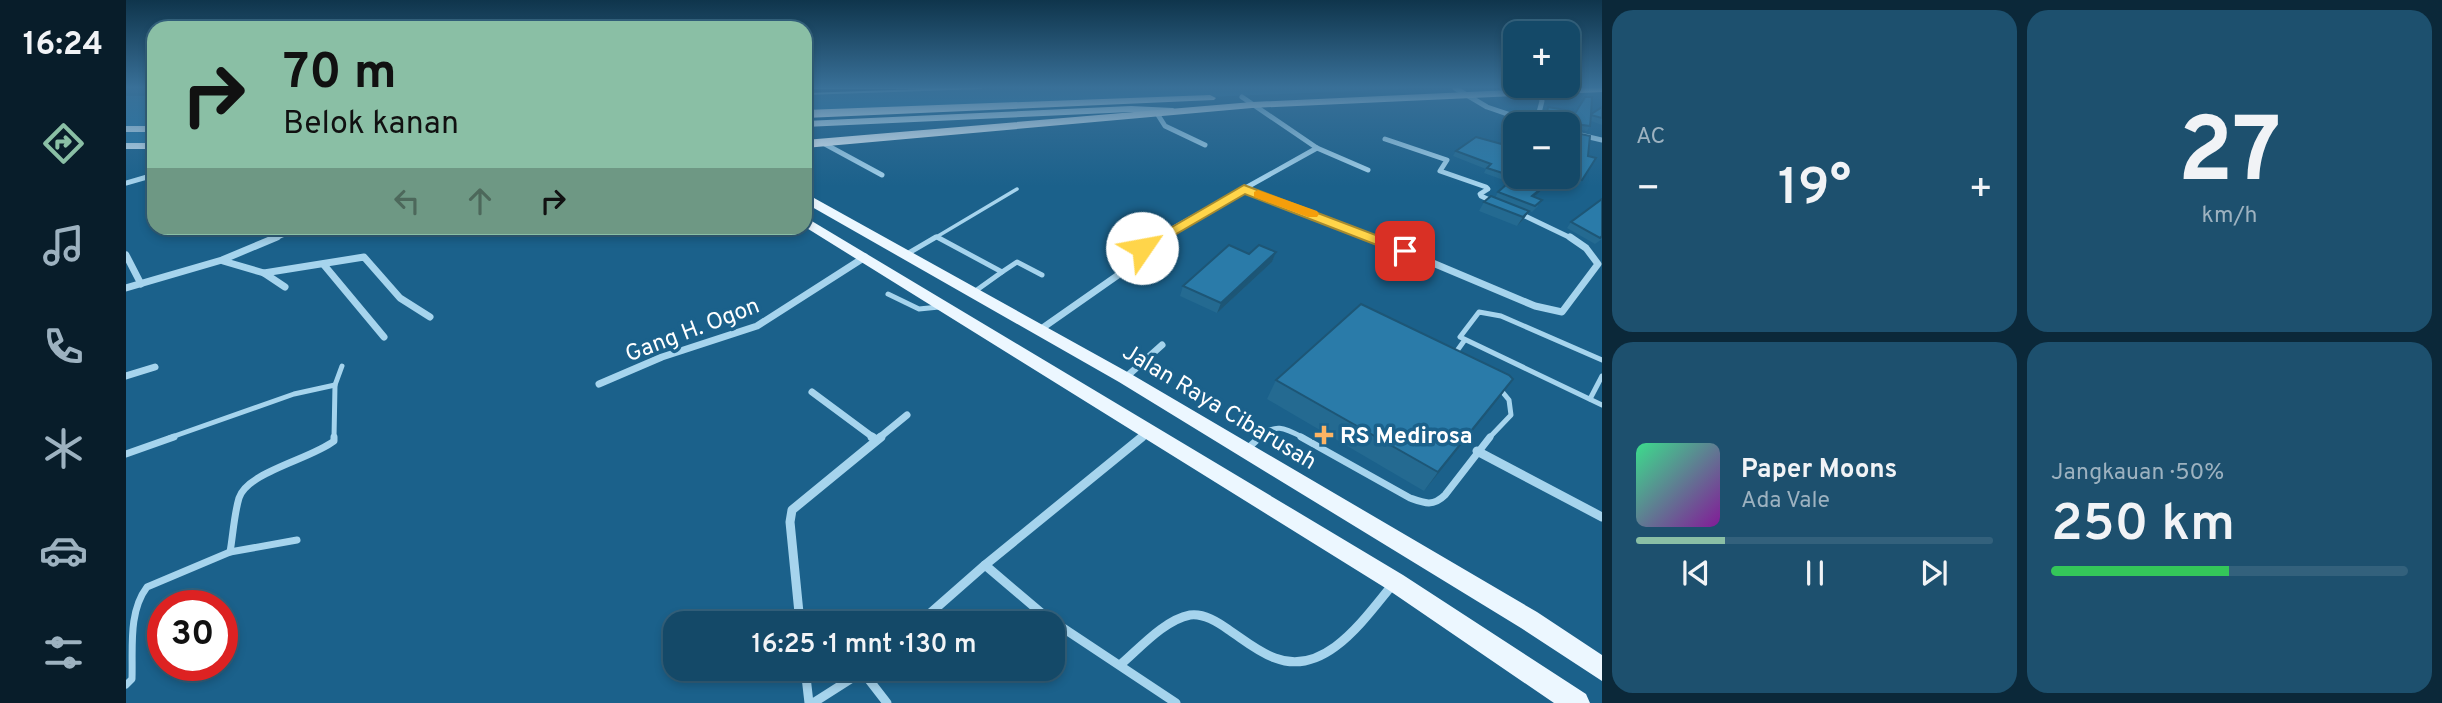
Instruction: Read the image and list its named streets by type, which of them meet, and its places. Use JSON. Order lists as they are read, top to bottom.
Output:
{
  "streets": {
    "main road": ["Jalan Raya Cibarusah"],
    "street": ["Gang H. Ogon"]
  },
  "places": {
    "health": ["RS Medirosa"]
  },
  "page": {
    "tabs": "16:24",
    "tile": [
      "AC",
      ["27", "km/h"],
      ["Jangkauan · 50%", "250 km"]
    ],
    "map_buttons": ["+", "−"],
    "turn": ["70 m", "Belok kanan"],
    "heat": ["−", "19°", "+"],
    "song": ["Paper Moons", "Ada Vale"],
    "limit": "30",
    "trip": "16:25 · 1 mnt · 130 m"
  }
}
